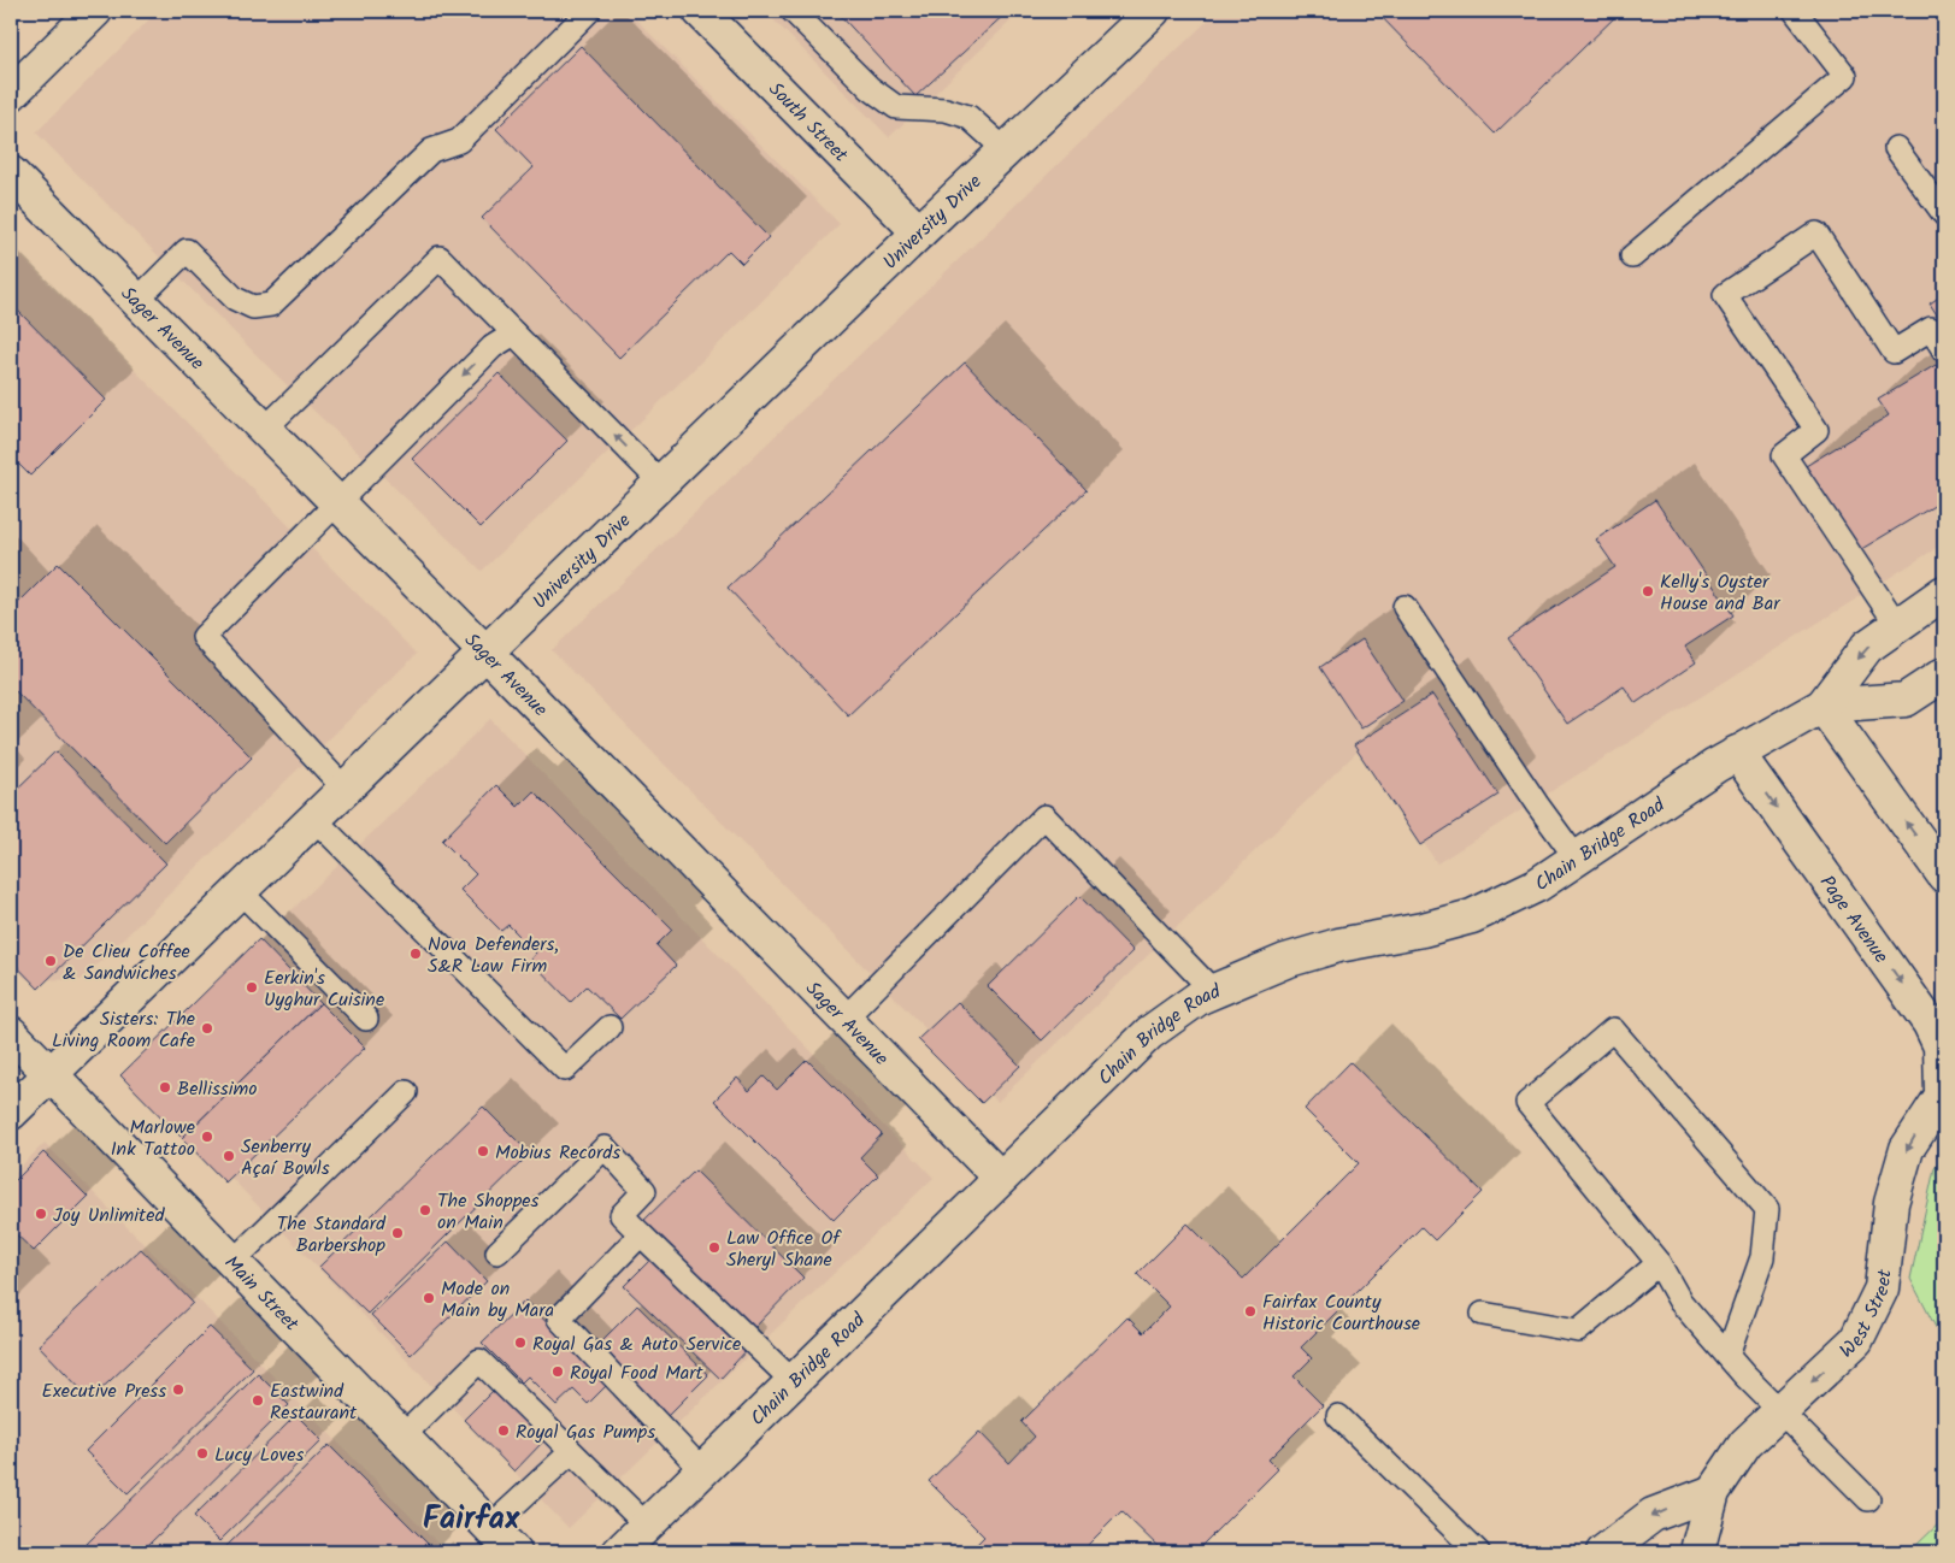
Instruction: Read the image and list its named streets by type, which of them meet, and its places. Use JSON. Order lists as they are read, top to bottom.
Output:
{
  "streets": {
    "street": [
      "South Street",
      "University Drive",
      "Sager Avenue",
      "Chain Bridge Road",
      "Page Avenue",
      "Main Street",
      "West Street"
    ]
  },
  "crossings": [
    ["South Street", "University Drive"],
    ["University Drive", "Sager Avenue"],
    ["University Drive", "Main Street"],
    ["Sager Avenue", "Chain Bridge Road"],
    ["Chain Bridge Road", "Page Avenue"],
    ["Page Avenue", "West Street"]
  ],
  "one_way": ["West Street"],
  "districts": ["Fairfax"],
  "places": [
    "Kelly's Oyster House and Bar",
    "Nova Defenders, S&R Law Firm",
    "De Clieu Coffee & Sandwiches",
    "Eerkin's Uyghur Cuisine",
    "Sisters: The Living Room Cafe",
    "Bellissimo",
    "Marlowe Ink Tattoo",
    "Mobius Records",
    "Senberry Açaí Bowls",
    "The Shoppes on Main",
    "Joy Unlimited",
    "The Standard Barbershop",
    "Law Office Of Sheryl Shane",
    "Mode on Main by Mara",
    "Fairfax County Historic Courthouse",
    "Royal Gas & Auto Service",
    "Royal Food Mart",
    "Executive Press",
    "Eastwind Restaurant",
    "Royal Gas Pumps",
    "Lucy Loves"
  ]
}
